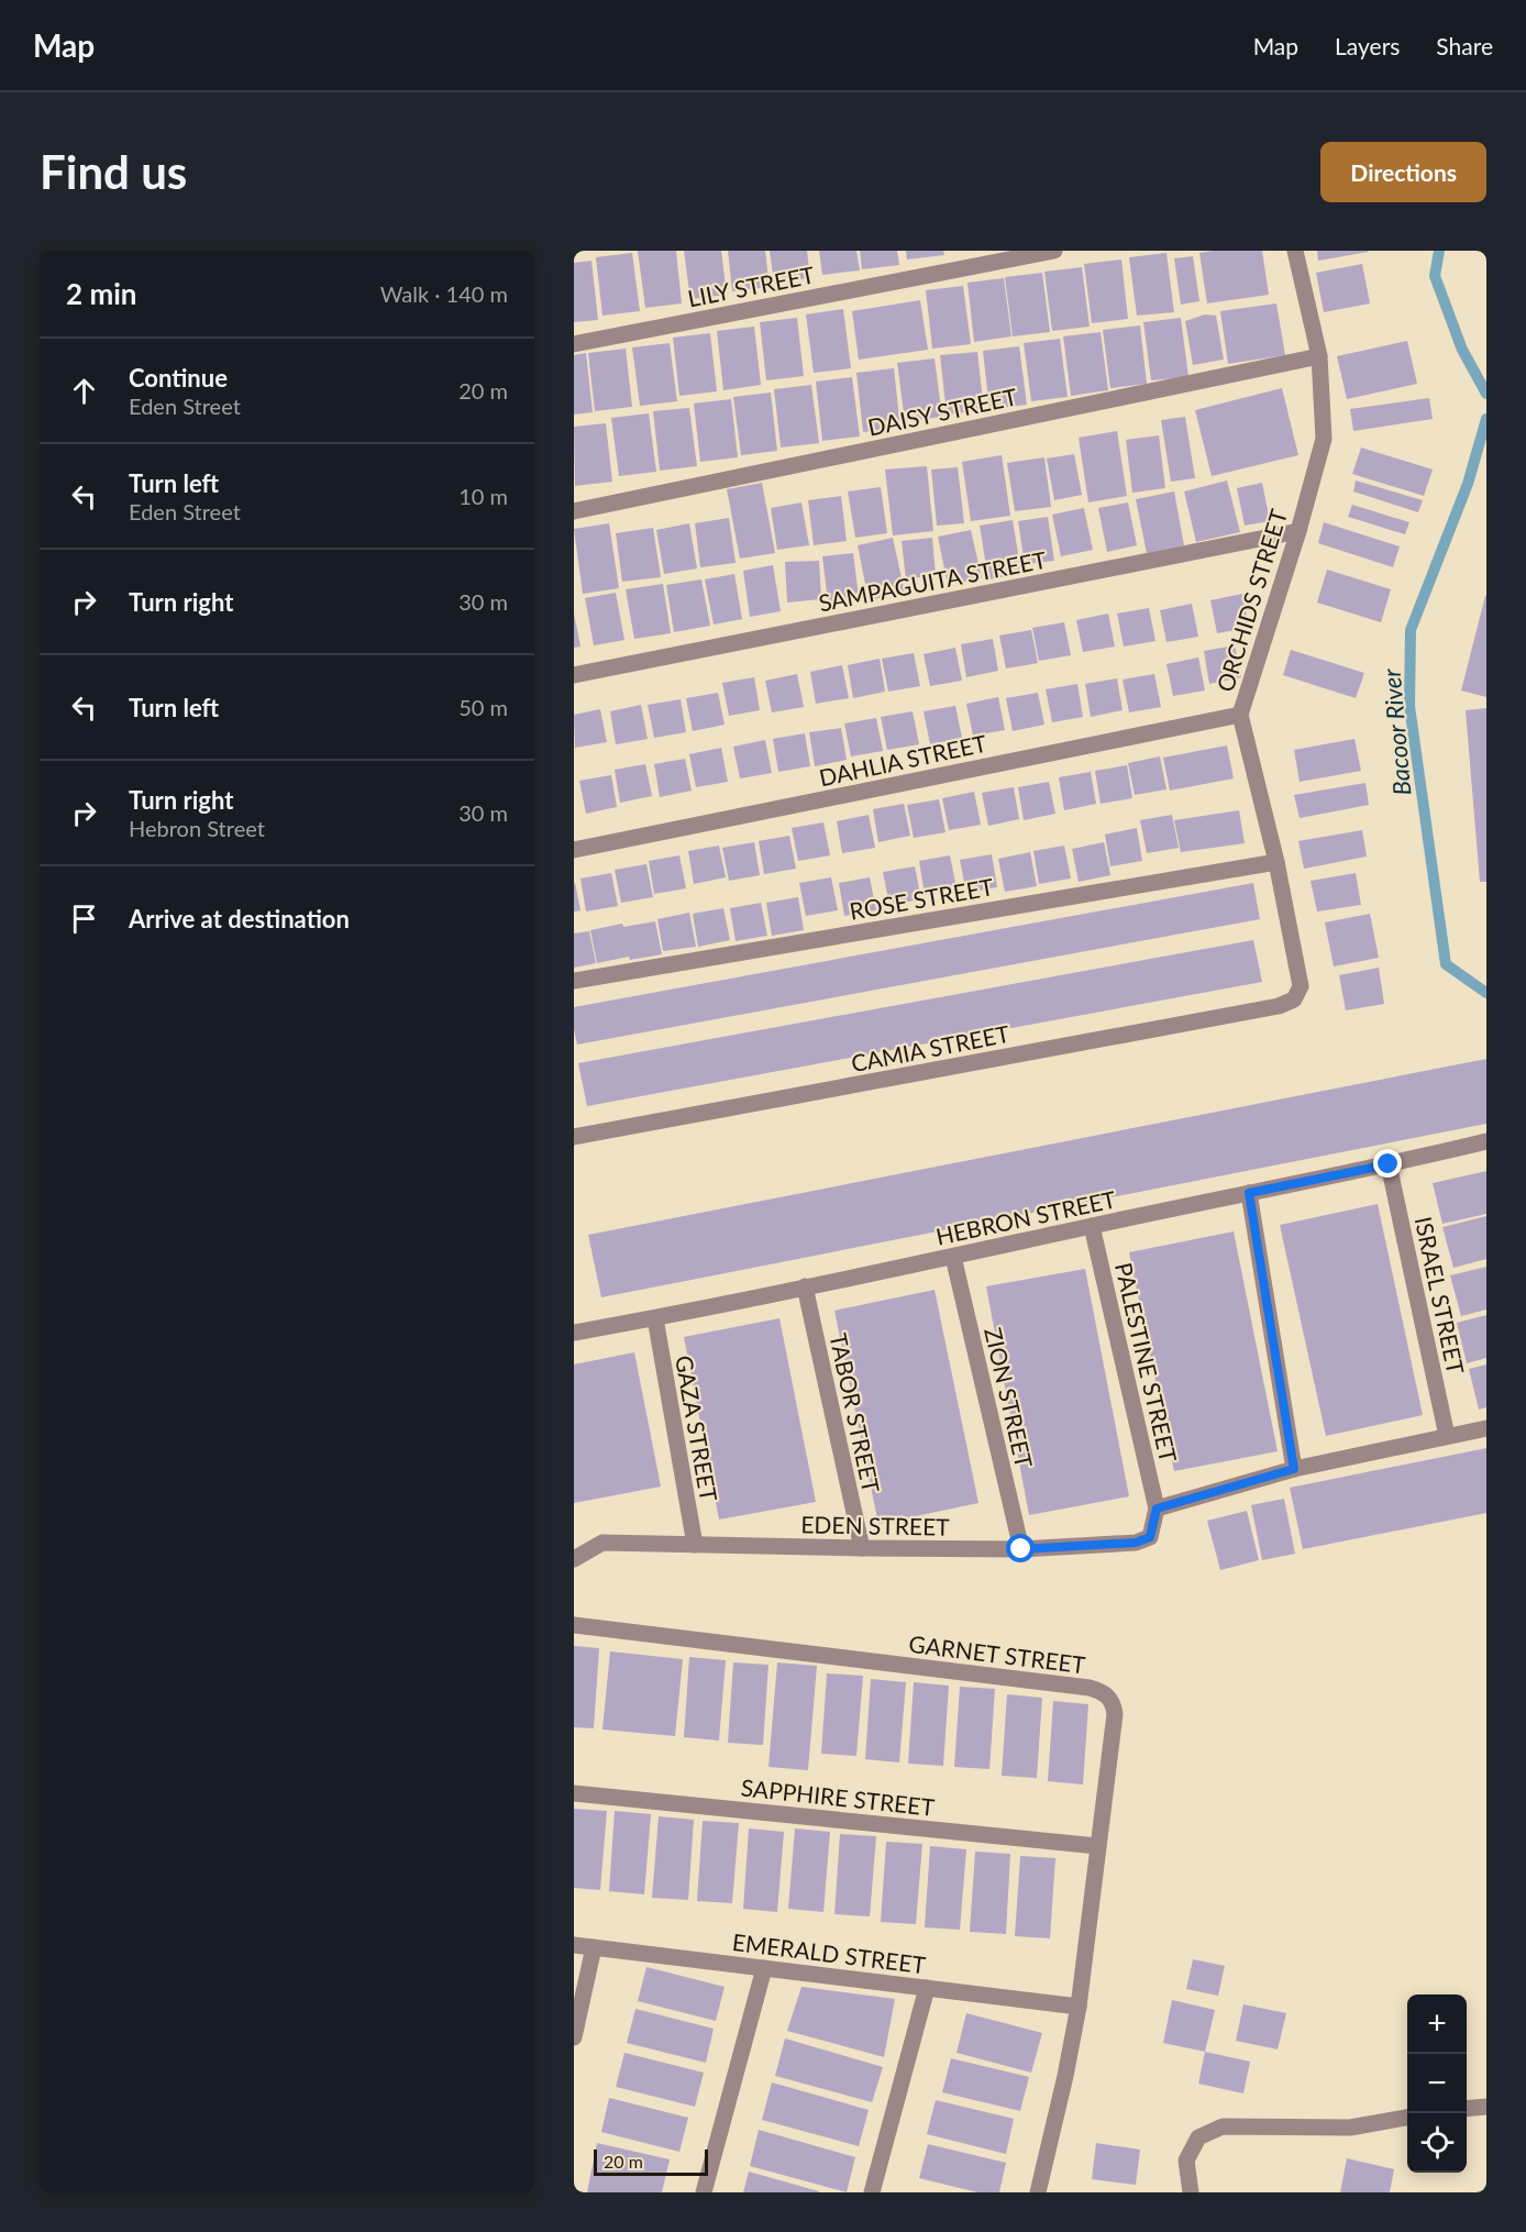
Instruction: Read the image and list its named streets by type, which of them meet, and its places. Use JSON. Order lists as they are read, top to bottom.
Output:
{
  "streets": {
    "street": [
      "LILY STREET",
      "DAISY STREET",
      "SAMPAGUITA STREET",
      "ORCHIDS STREET",
      "DAHLIA STREET",
      "ROSE STREET",
      "CAMIA STREET",
      "HEBRON STREET",
      "ISRAEL STREET",
      "PALESTINE STREET",
      "ZION STREET",
      "TABOR STREET",
      "GAZA STREET",
      "EDEN STREET",
      "GARNET STREET",
      "SAPPHIRE STREET",
      "EMERALD STREET"
    ]
  },
  "crossings": [
    ["DAISY STREET", "ORCHIDS STREET"],
    ["SAMPAGUITA STREET", "ORCHIDS STREET"],
    ["ORCHIDS STREET", "DAHLIA STREET"],
    ["ORCHIDS STREET", "ROSE STREET"],
    ["ORCHIDS STREET", "CAMIA STREET"],
    ["HEBRON STREET", "ISRAEL STREET"],
    ["HEBRON STREET", "PALESTINE STREET"],
    ["HEBRON STREET", "ZION STREET"],
    ["HEBRON STREET", "TABOR STREET"],
    ["HEBRON STREET", "GAZA STREET"],
    ["PALESTINE STREET", "EDEN STREET"],
    ["ZION STREET", "EDEN STREET"],
    ["TABOR STREET", "EDEN STREET"],
    ["GAZA STREET", "EDEN STREET"],
    ["GARNET STREET", "SAPPHIRE STREET"],
    ["GARNET STREET", "EMERALD STREET"]
  ],
  "water": ["Bacoor River"],
  "scale_bar": "20 m",
  "page": {
    "header": "Map",
    "nav": ["Map", "Layers", "Share"],
    "buttons": "Directions",
    "title": "Find us",
    "heading": ["2 min", "Walk · 140 m"],
    "list": [
      ["Continue", "Eden Street", "20 m"],
      ["Turn left", "Eden Street", "10 m"],
      ["Turn right", "30 m"],
      ["Turn left", "50 m"],
      ["Turn right", "Hebron Street", "30 m"],
      "Arrive at destination"
    ],
    "map_buttons": ["+", "−"],
    "scale": "20 m"
  }
}
